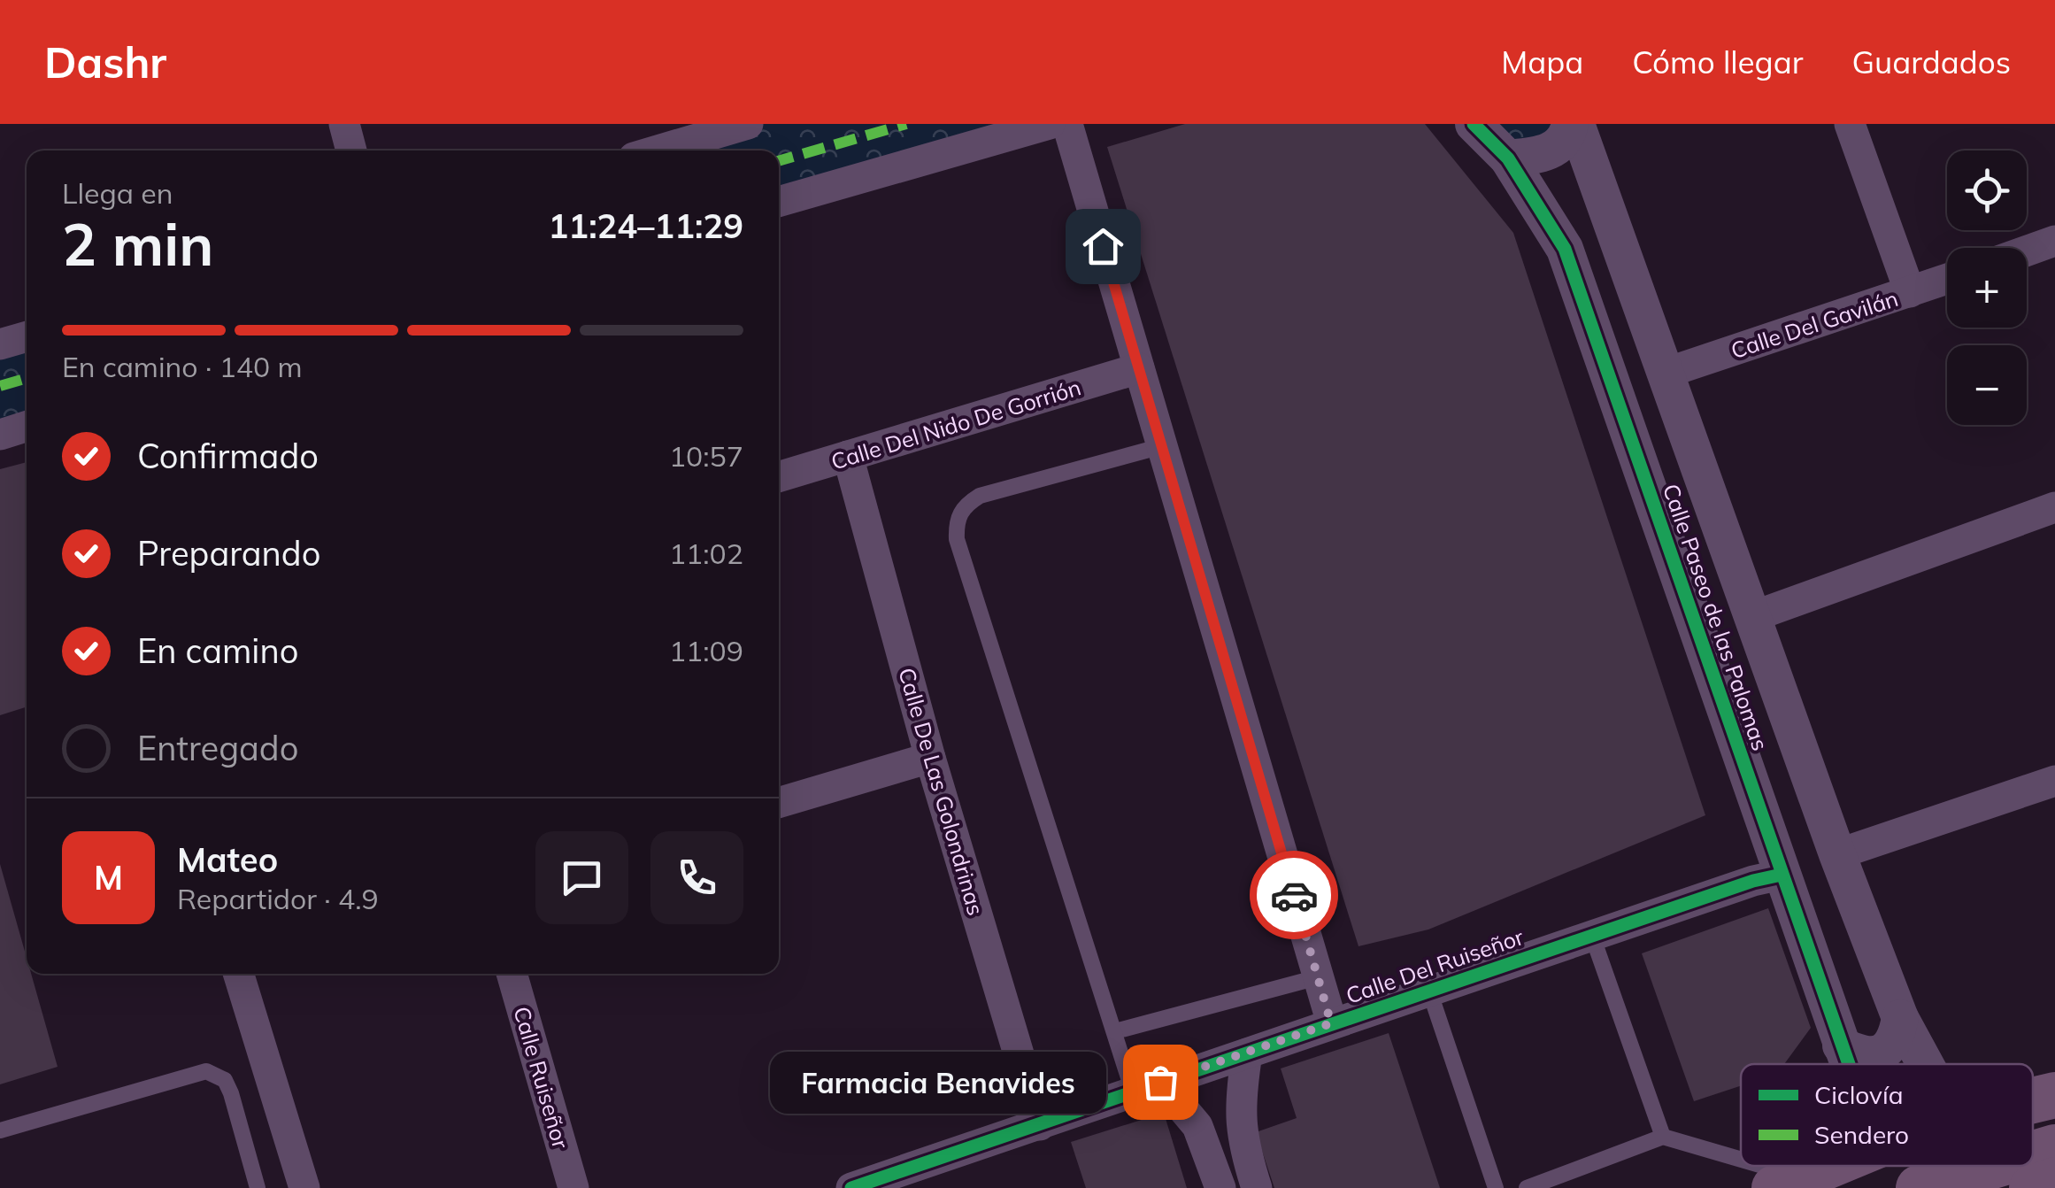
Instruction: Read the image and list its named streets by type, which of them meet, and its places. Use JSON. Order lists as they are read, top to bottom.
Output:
{
  "streets": {
    "street": [
      "Calle Del Gavilán",
      "Calle Del Nido De Gorrión",
      "Calle Paseo de las Palomas",
      "Calle De Las Golondrinas",
      "Calle Del Ruiseñor",
      "Calle Ruiseñor"
    ]
  },
  "crossings": [
    ["Calle Del Gavilán", "Calle Paseo de las Palomas"],
    ["Calle Del Nido De Gorrión", "Calle De Las Golondrinas"],
    ["Calle Paseo de las Palomas", "Calle Del Ruiseñor"],
    ["Calle De Las Golondrinas", "Calle Del Ruiseñor"]
  ],
  "places": ["Farmacia Benavides"],
  "legend": ["Ciclovía", "Sendero"],
  "page": {
    "header": "Dashr",
    "nav": ["Mapa", "Cómo llegar", "Guardados"],
    "map_buttons": ["+", "−"],
    "heading": ["2 min", "Llega en", "11:24–11:29"],
    "panel": ["Mateo", "Repartidor · 4.9"],
    "bar": "En camino · 140 m",
    "list": [
      ["Confirmado", "10:57"],
      ["Preparando", "11:02"],
      ["En camino", "11:09"],
      "Entregado"
    ],
    "round": "M",
    "bubble": "Farmacia Benavides"
  }
}
